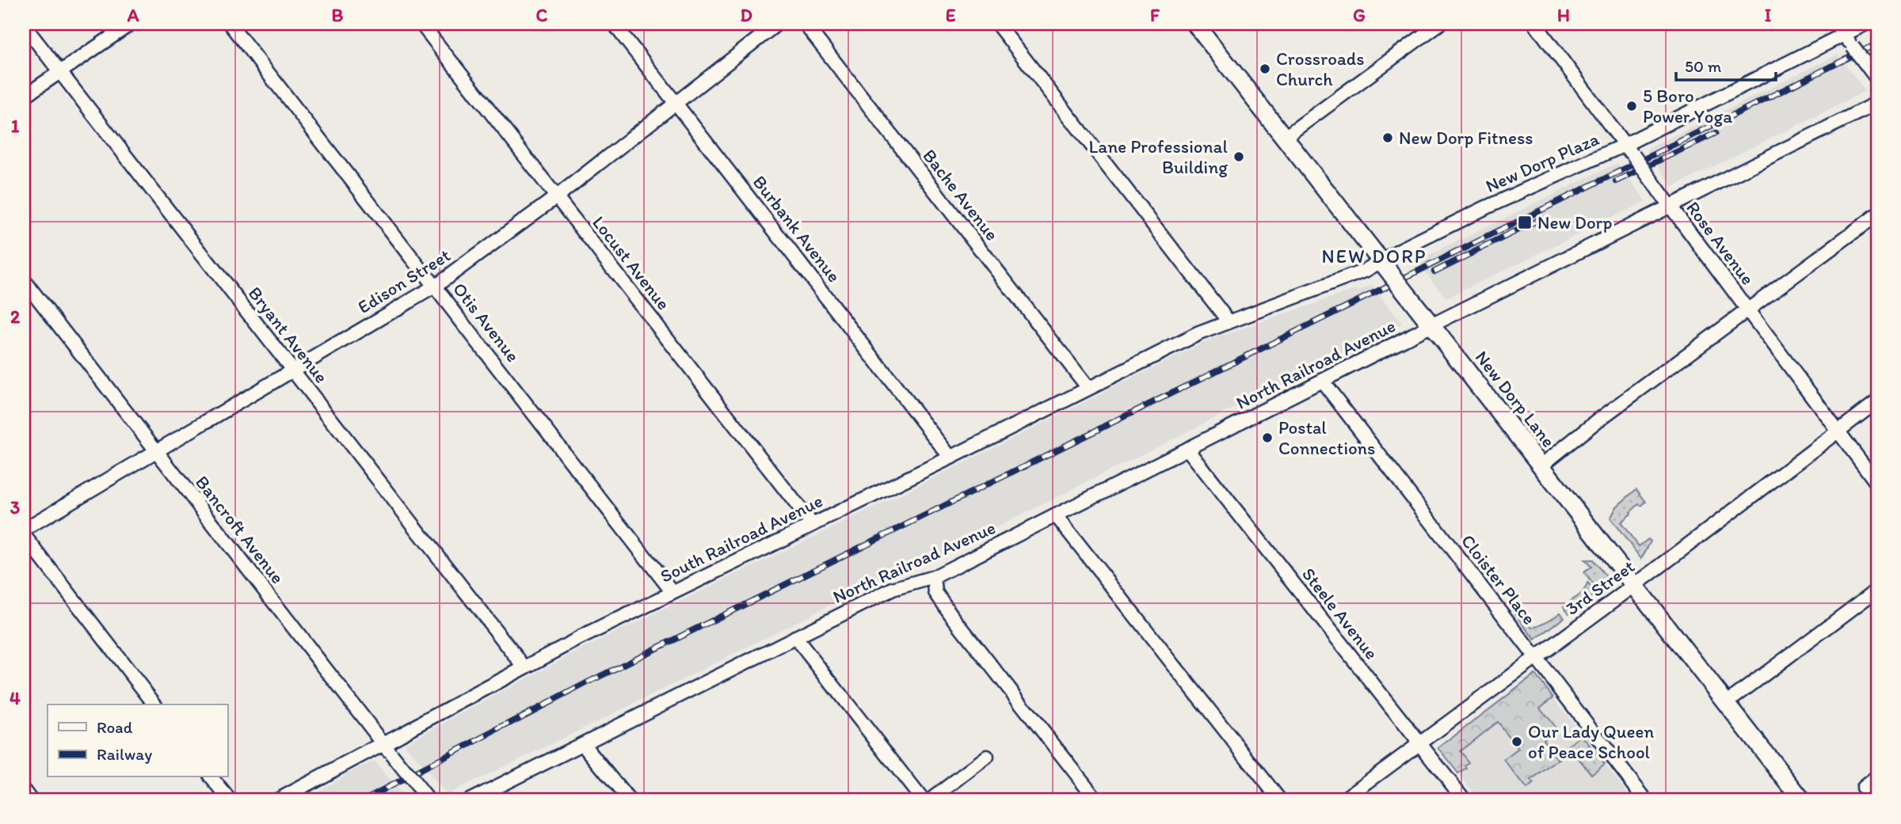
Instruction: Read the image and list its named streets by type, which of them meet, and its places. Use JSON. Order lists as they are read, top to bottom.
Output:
{
  "streets": {
    "street": [
      "New Dorp Plaza",
      "Bache Avenue",
      "Burbank Avenue",
      "Rose Avenue",
      "Locust Avenue",
      "Edison Street",
      "Otis Avenue",
      "Bryant Avenue",
      "North Railroad Avenue",
      "New Dorp Lane",
      "Bancroft Avenue",
      "South Railroad Avenue",
      "Cloister Place",
      "3rd Street",
      "Steele Avenue"
    ]
  },
  "crossings": [
    ["New Dorp Plaza", "Rose Avenue"],
    ["New Dorp Plaza", "New Dorp Lane"],
    ["New Dorp Plaza", "South Railroad Avenue"],
    ["Bache Avenue", "South Railroad Avenue"],
    ["Burbank Avenue", "Edison Street"],
    ["Burbank Avenue", "South Railroad Avenue"],
    ["Rose Avenue", "3rd Street"],
    ["Locust Avenue", "Edison Street"],
    ["Locust Avenue", "South Railroad Avenue"],
    ["Edison Street", "Otis Avenue"],
    ["Edison Street", "Bryant Avenue"],
    ["Edison Street", "Bancroft Avenue"],
    ["Otis Avenue", "South Railroad Avenue"],
    ["Bryant Avenue", "South Railroad Avenue"],
    ["North Railroad Avenue", "New Dorp Lane"],
    ["North Railroad Avenue", "Cloister Place"],
    ["North Railroad Avenue", "Steele Avenue"],
    ["New Dorp Lane", "3rd Street"],
    ["Bancroft Avenue", "South Railroad Avenue"],
    ["Cloister Place", "3rd Street"],
    ["3rd Street", "Steele Avenue"]
  ],
  "districts": ["NEW DORP"],
  "places": {
    "other": [
      "Crossroads Church",
      "5 Boro Power Yoga",
      "New Dorp Fitness",
      "Lane Professional Building",
      "Postal Connections",
      "Our Lady Queen of Peace School"
    ],
    "transit": ["New Dorp"]
  },
  "legend": ["Road", "Railway"],
  "scale_bar": "50 m",
  "grid": {
    "columns": [
      "A",
      "B",
      "C",
      "D",
      "E",
      "F",
      "G",
      "H",
      "I"
    ],
    "rows": [
      "1",
      "2",
      "3",
      "4"
    ]
  }
}
